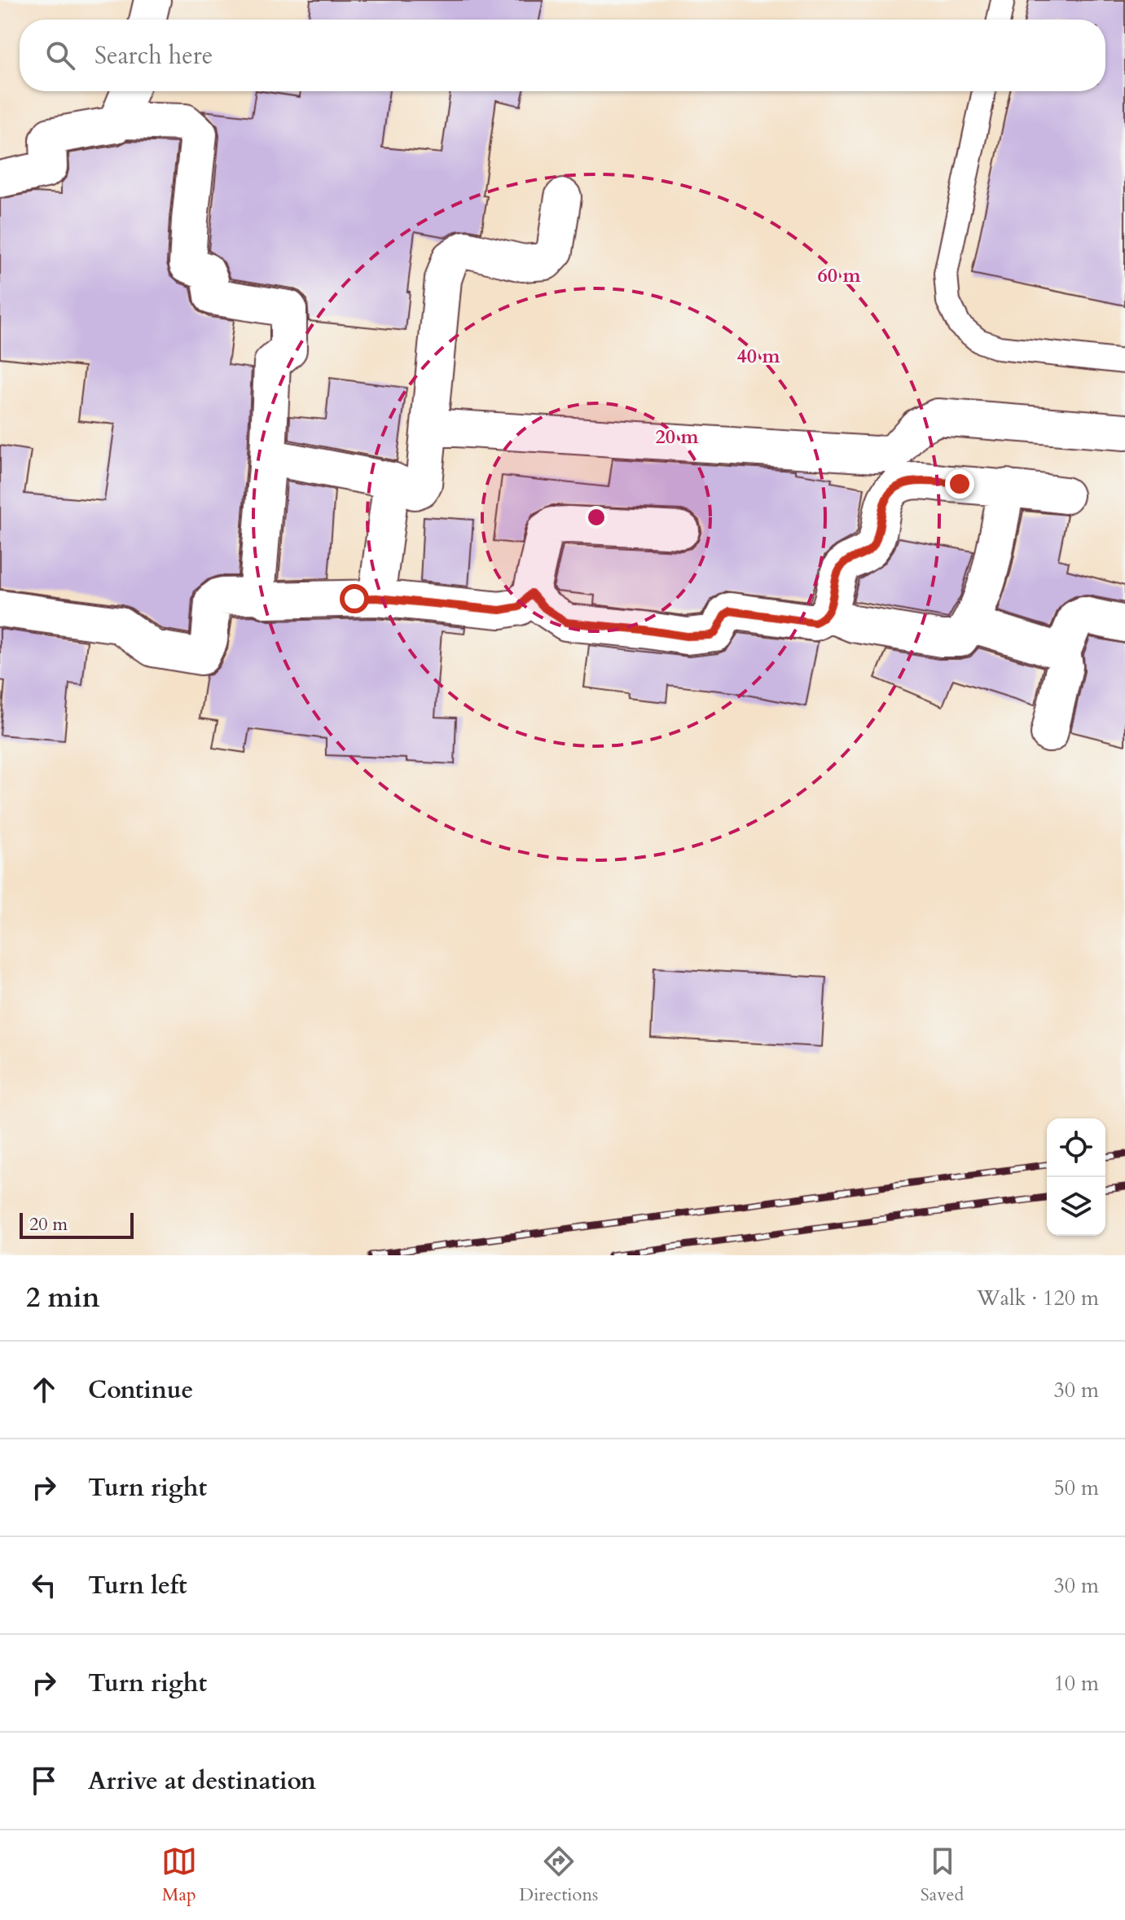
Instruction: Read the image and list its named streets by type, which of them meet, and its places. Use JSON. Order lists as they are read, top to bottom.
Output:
{
  "scale_bar": "20 m",
  "page": {
    "search": "Search here",
    "scale": "20 m",
    "heading": ["2 min", "Walk · 120 m"],
    "list": [
      ["Continue", "30 m"],
      ["Turn right", "50 m"],
      ["Turn left", "30 m"],
      ["Turn right", "10 m"],
      "Arrive at destination"
    ],
    "nav": ["Map", "Directions", "Saved"]
  },
  "rings": ["60 m", "40 m", "20 m"]
}
